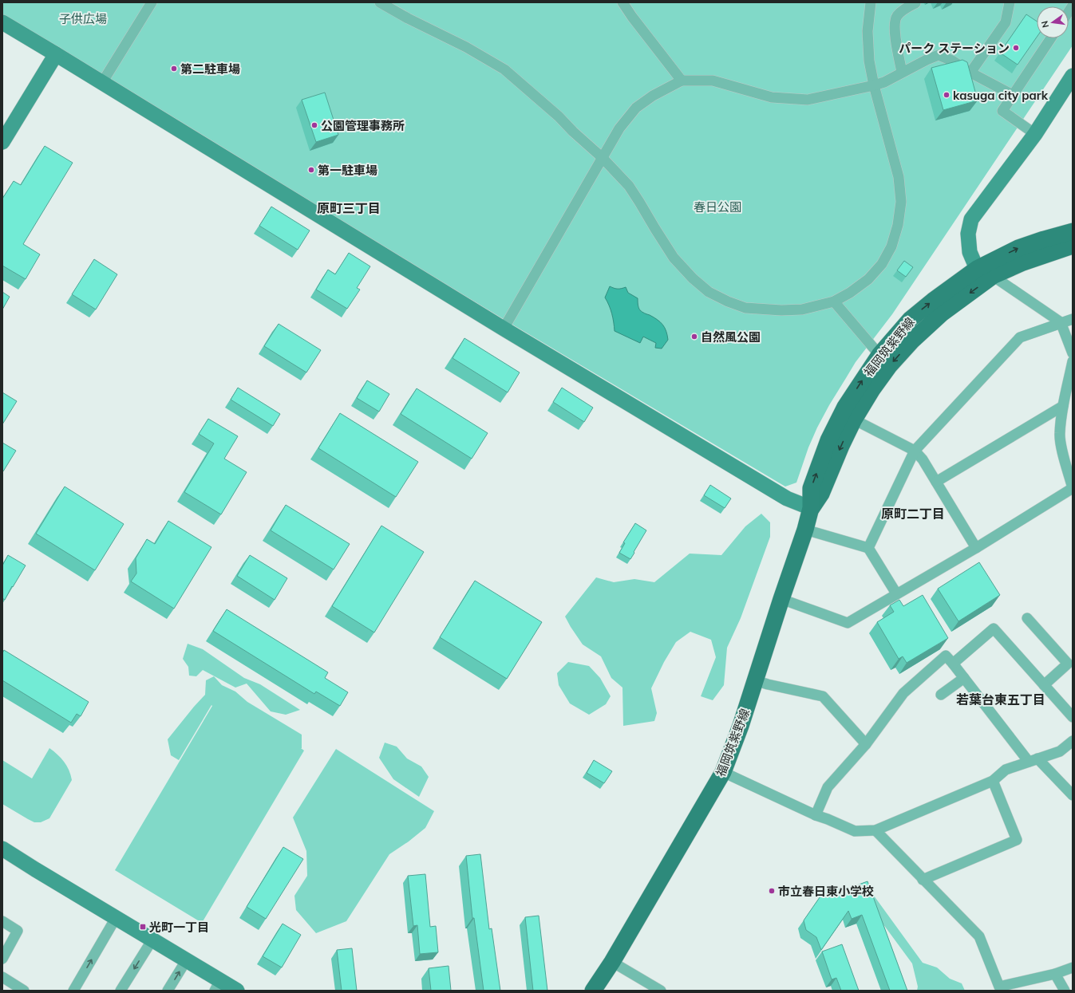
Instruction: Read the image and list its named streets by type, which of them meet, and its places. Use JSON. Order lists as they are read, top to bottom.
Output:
{
  "streets": {
    "main road": ["福岡筑紫野線"]
  },
  "districts": ["原町三丁目", "原町二丁目", "若葉台東五丁目"],
  "parks": ["子供広場", "春日公園"],
  "places": {
    "other": [
      "パーク ステーション",
      "第二駐車場",
      "kasuga city park",
      "公園管理事務所",
      "第一駐車場",
      "自然風公園",
      "市立春日東小学校"
    ],
    "transit": ["光町一丁目"]
  },
  "north": "left"
}
